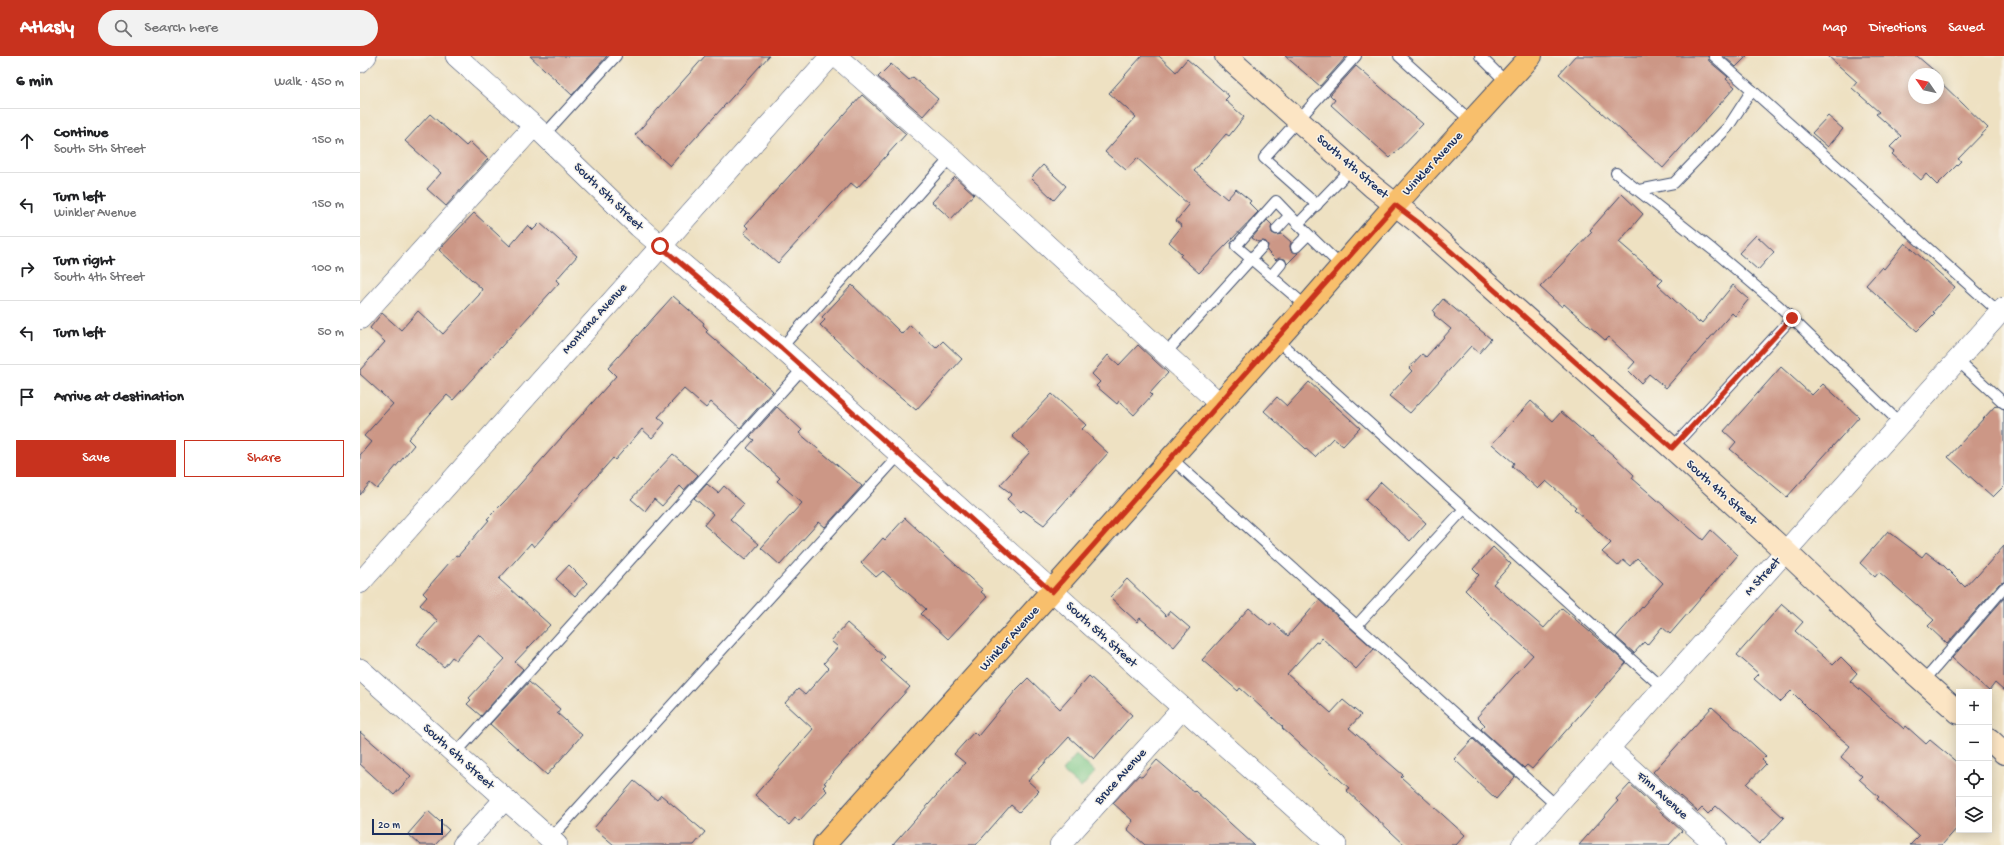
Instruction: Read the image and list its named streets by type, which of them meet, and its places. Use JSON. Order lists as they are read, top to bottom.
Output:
{
  "streets": {
    "main road": ["Winkler Avenue", "South 4th Street"],
    "street": [
      "South 5th Street",
      "Montana Avenue",
      "M Street",
      "South 6th Street",
      "Bruce Avenue",
      "Finn Avenue"
    ]
  },
  "crossings": [
    ["Winkler Avenue", "South 4th Street"],
    ["Winkler Avenue", "South 5th Street"],
    ["South 4th Street", "M Street"],
    ["South 5th Street", "Montana Avenue"],
    ["South 5th Street", "Bruce Avenue"],
    ["M Street", "Finn Avenue"]
  ],
  "scale_bar": "20 m",
  "north": "top left",
  "page": {
    "header": "Atlasly",
    "search": "Search here",
    "nav": ["Map", "Directions", "Saved"],
    "heading": ["6 min", "Walk · 450 m"],
    "list": [
      ["Continue", "South 5th Street", "150 m"],
      ["Turn left", "Winkler Avenue", "150 m"],
      ["Turn right", "South 4th Street", "100 m"],
      ["Turn left", "50 m"],
      "Arrive at destination"
    ],
    "buttons": ["Save", "Share"],
    "map_buttons": ["+", "−"],
    "scale": "20 m"
  }
}
